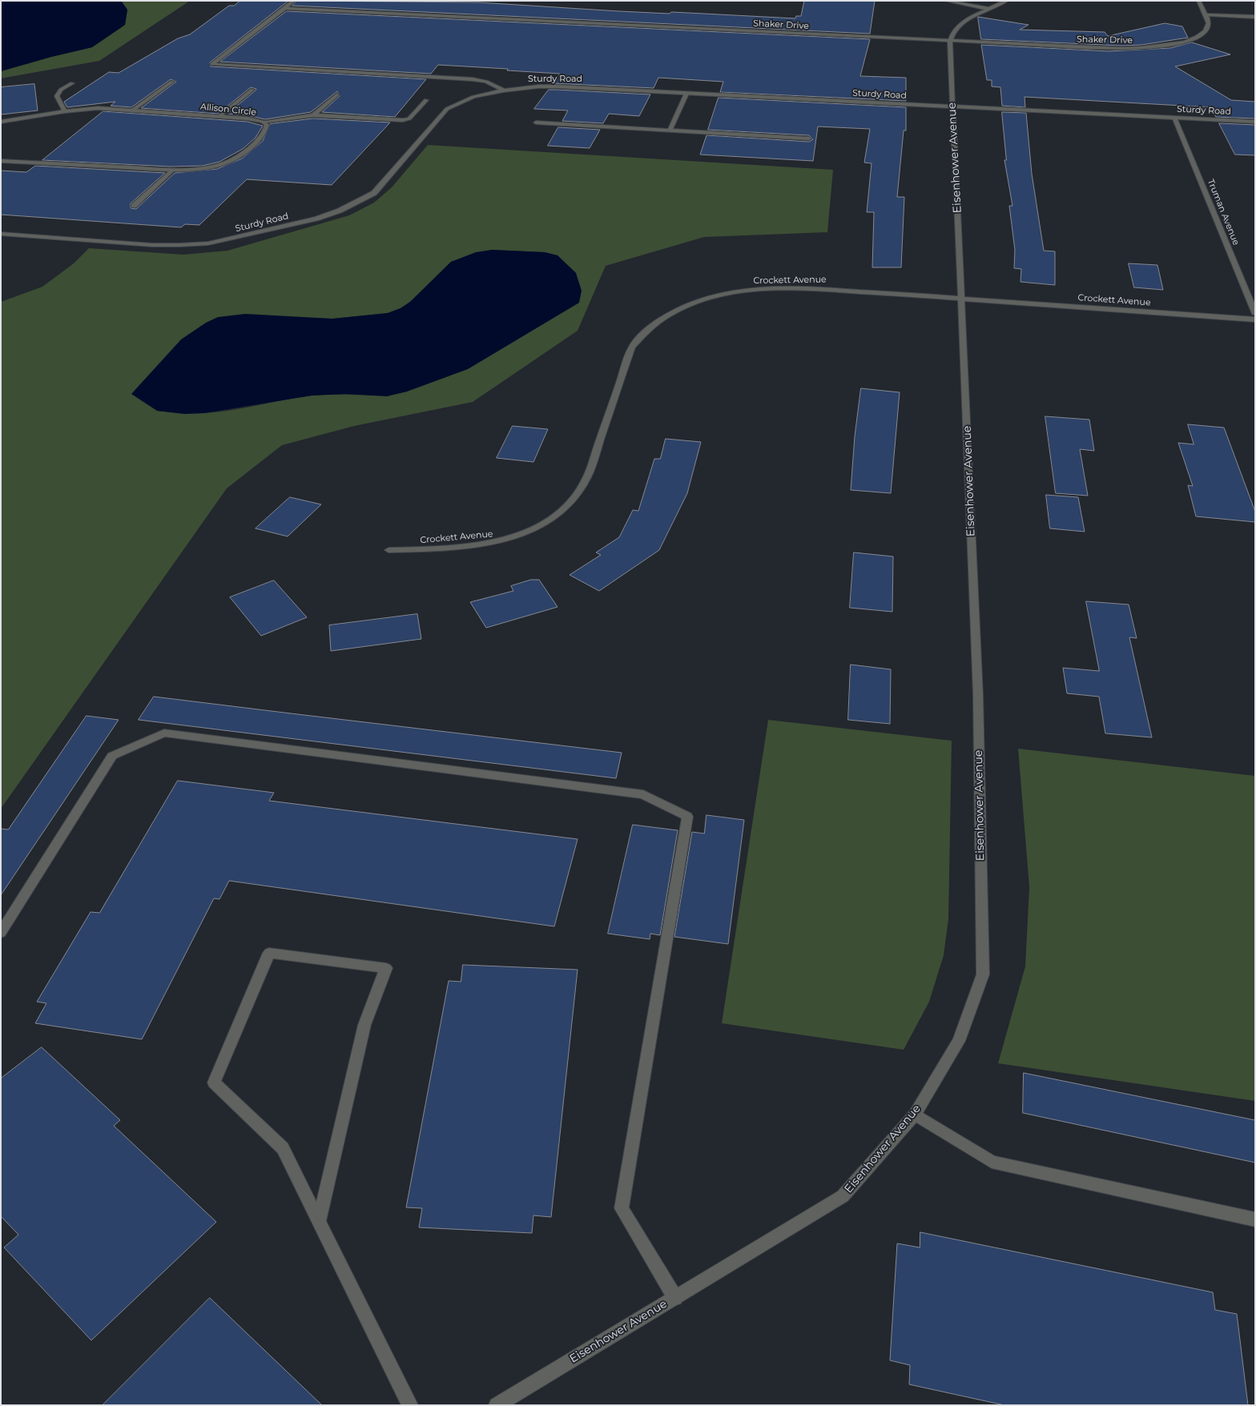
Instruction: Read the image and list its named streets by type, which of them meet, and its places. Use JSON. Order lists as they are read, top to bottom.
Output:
{
  "streets": {
    "street": [
      "Shaker Drive",
      "Sturdy Road",
      "Allison Circle",
      "Eisenhower Avenue",
      "Truman Avenue",
      "Crockett Avenue"
    ]
  },
  "crossings": [
    ["Shaker Drive", "Eisenhower Avenue"],
    ["Sturdy Road", "Eisenhower Avenue"],
    ["Sturdy Road", "Truman Avenue"],
    ["Eisenhower Avenue", "Crockett Avenue"]
  ]
}
